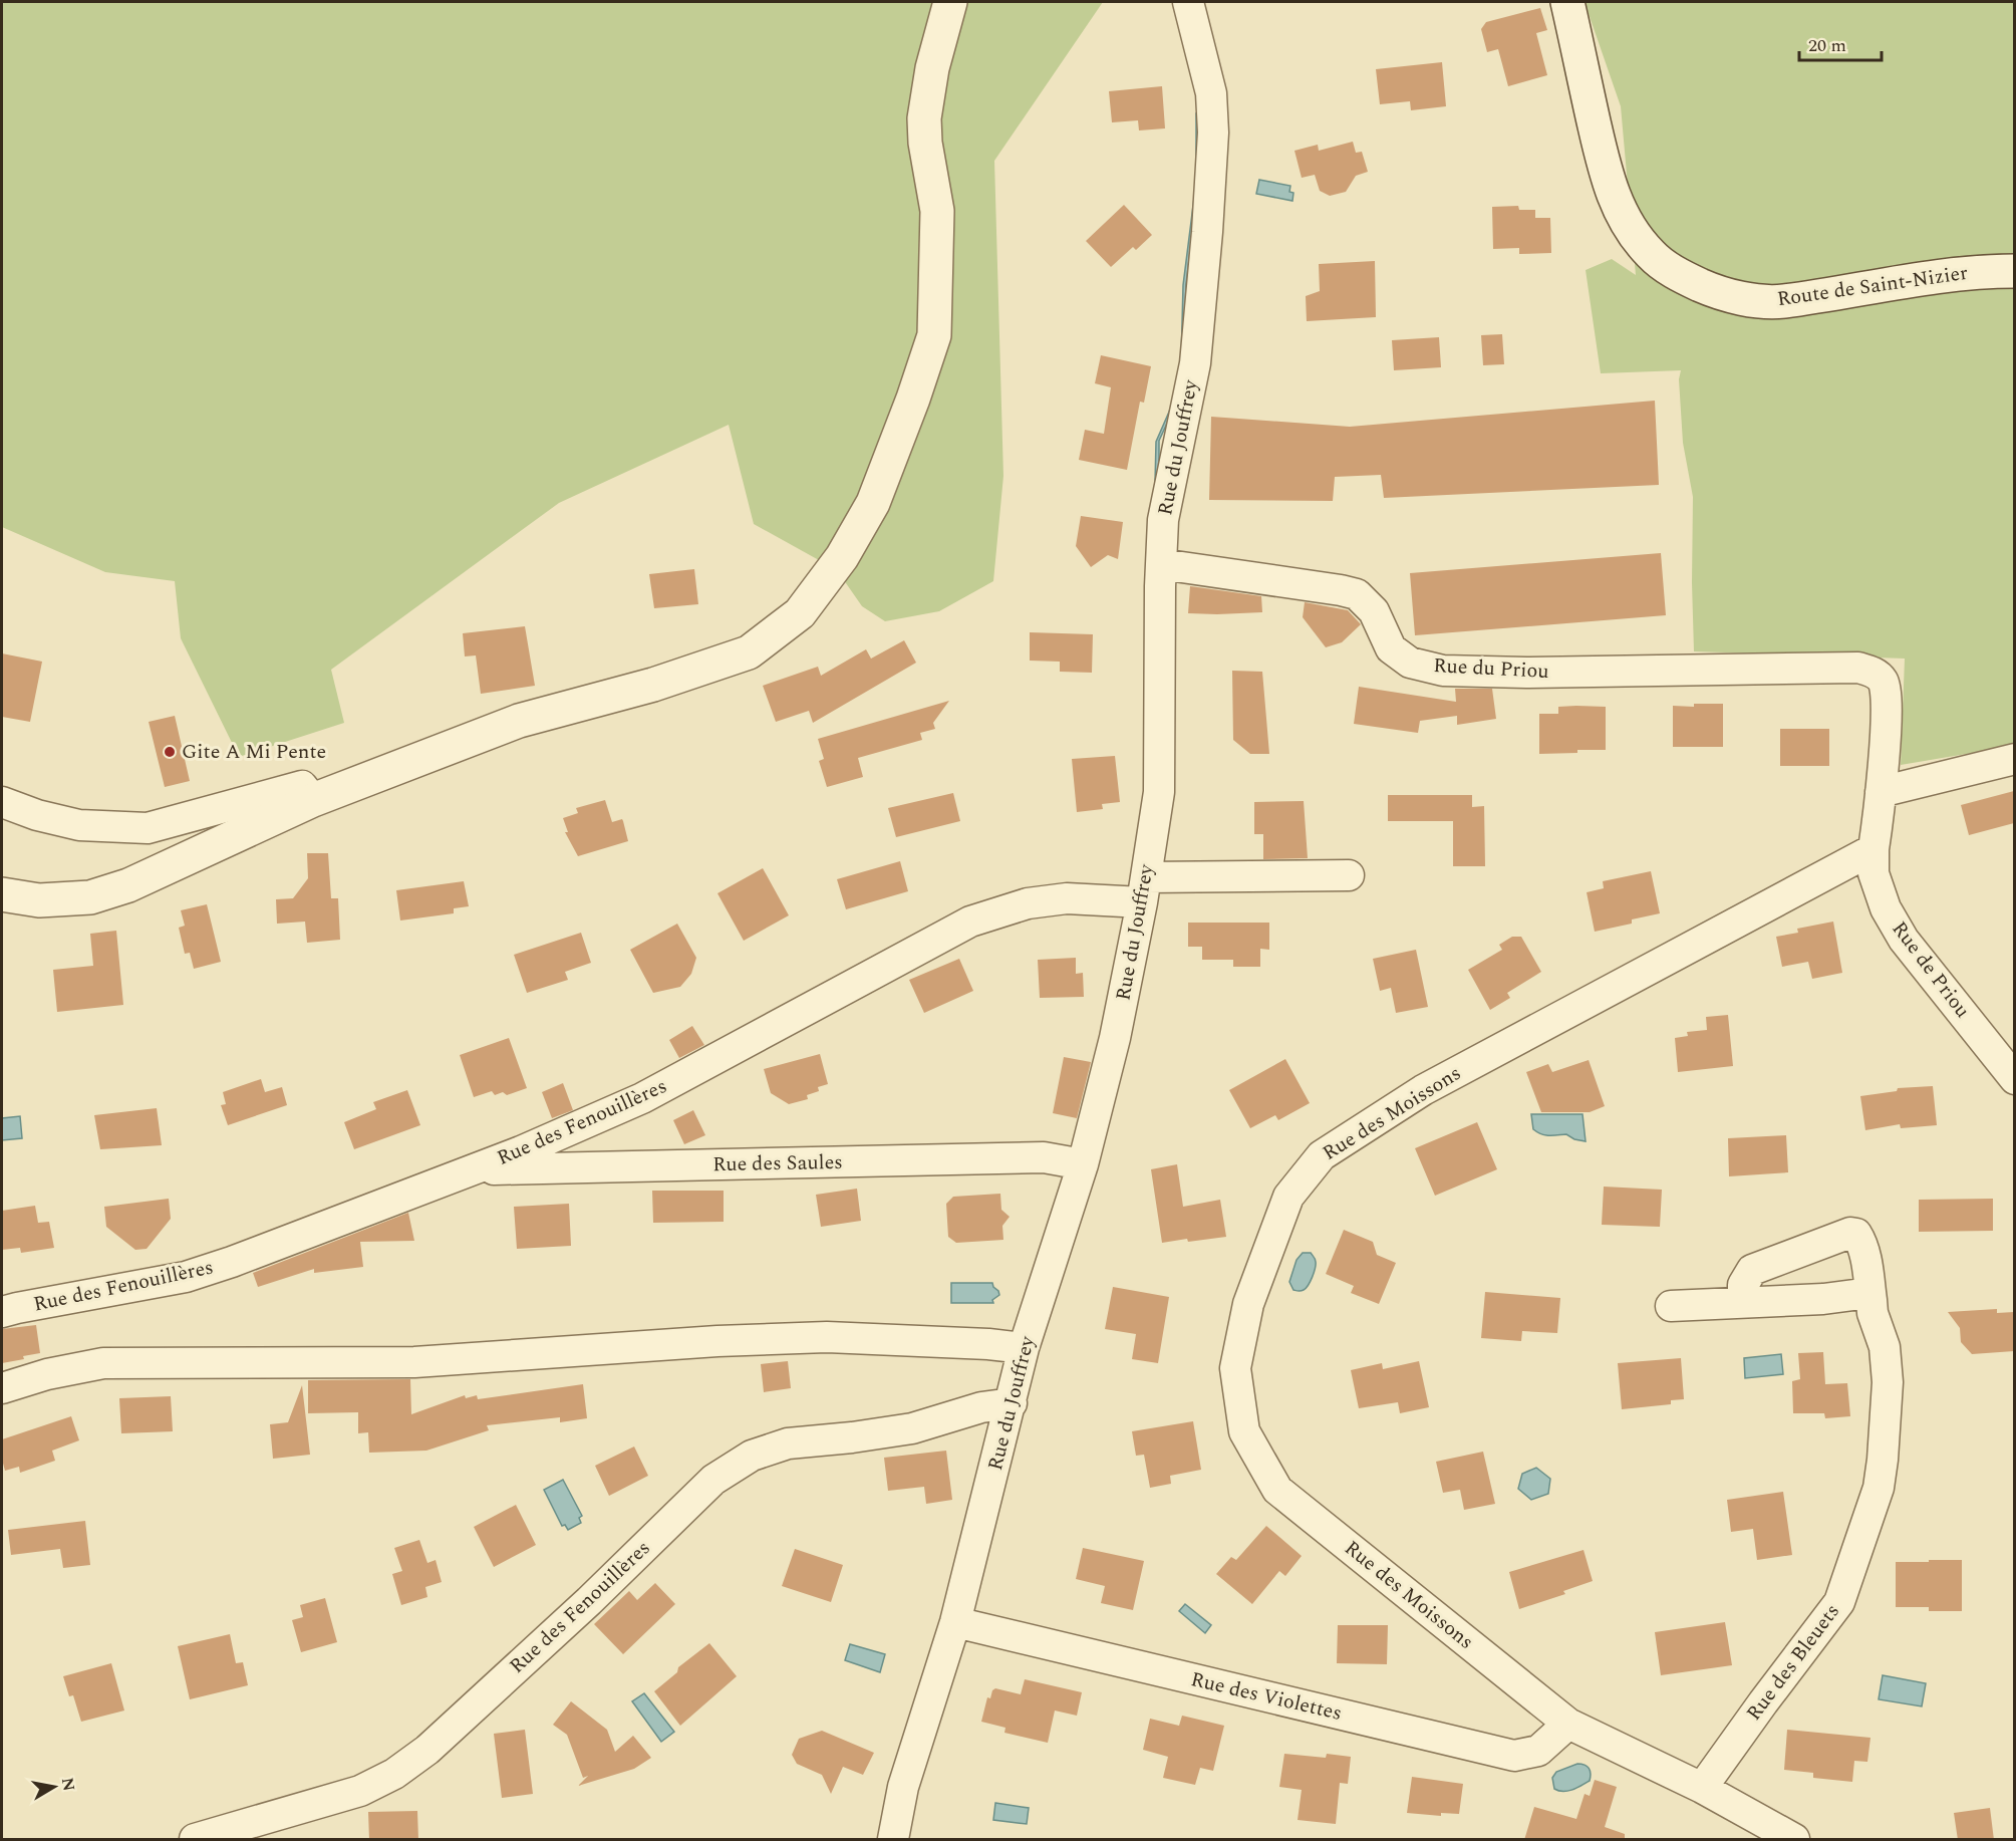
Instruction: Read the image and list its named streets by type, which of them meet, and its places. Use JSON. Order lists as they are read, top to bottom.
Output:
{
  "streets": {
    "street": [
      "Route de Saint-Nizier",
      "Rue du Jouffrey",
      "Rue du Priou",
      "Rue de Priou",
      "Rue des Moissons",
      "Rue des Fenouillères",
      "Rue des Saules",
      "Rue des Bleuets",
      "Rue des Violettes"
    ]
  },
  "crossings": [
    ["Rue du Jouffrey", "Rue du Priou"],
    ["Rue du Jouffrey", "Rue des Fenouillères"],
    ["Rue du Jouffrey", "Rue des Saules"],
    ["Rue du Jouffrey", "Rue des Violettes"],
    ["Rue de Priou", "Rue des Moissons"],
    ["Rue des Moissons", "Rue des Bleuets"],
    ["Rue des Moissons", "Rue des Violettes"],
    ["Rue des Fenouillères", "Rue des Saules"]
  ],
  "places": ["Gite A Mi Pente"],
  "scale_bar": "20 m",
  "north": "right"
}
